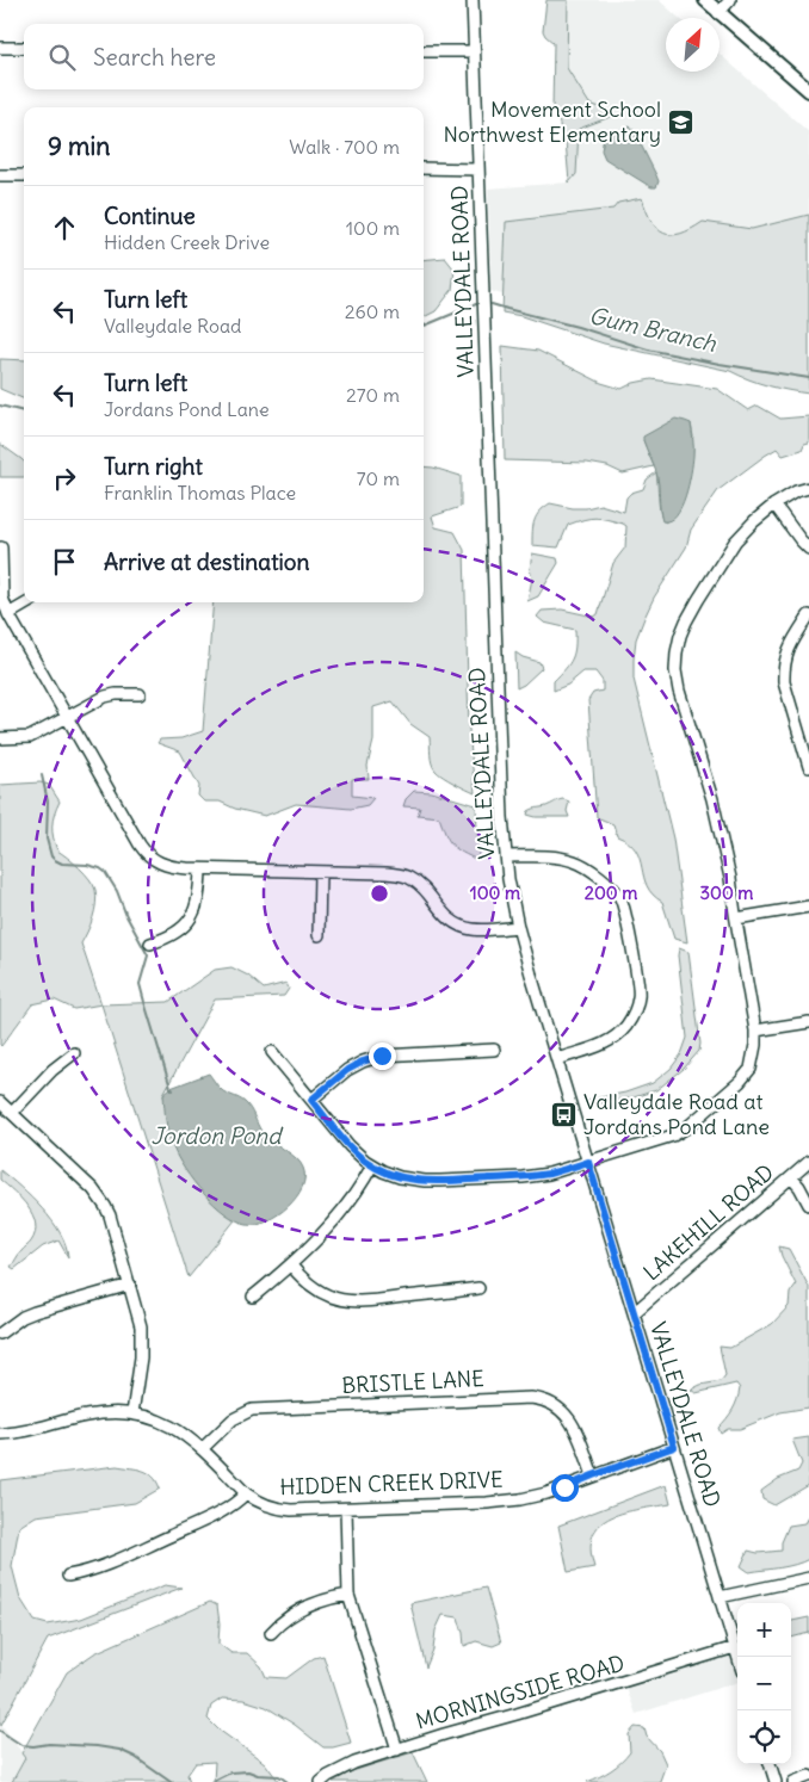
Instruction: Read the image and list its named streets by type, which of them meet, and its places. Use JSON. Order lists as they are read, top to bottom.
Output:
{
  "streets": {
    "street": [
      "VALLEYDALE ROAD",
      "LAKEHILL ROAD",
      "BRISTLE LANE",
      "HIDDEN CREEK DRIVE",
      "MORNINGSIDE ROAD"
    ]
  },
  "crossings": [
    ["VALLEYDALE ROAD", "LAKEHILL ROAD"],
    ["VALLEYDALE ROAD", "HIDDEN CREEK DRIVE"],
    ["VALLEYDALE ROAD", "MORNINGSIDE ROAD"],
    ["BRISTLE LANE", "HIDDEN CREEK DRIVE"]
  ],
  "water": ["Gum Branch", "Jordon Pond"],
  "places": {
    "school or university": ["Movement School Northwest Elementary"],
    "bus stop": ["Valleydale Road at Jordans Pond Lane"]
  },
  "north": "top right",
  "page": {
    "search": "Search here",
    "heading": ["9 min", "Walk · 700 m"],
    "list": [
      ["Continue", "Hidden Creek Drive", "100 m"],
      ["Turn left", "Valleydale Road", "260 m"],
      ["Turn left", "Jordans Pond Lane", "270 m"],
      ["Turn right", "Franklin Thomas Place", "70 m"],
      "Arrive at destination"
    ],
    "map_buttons": ["+", "−"]
  },
  "rings": ["100 m", "200 m", "300 m"]
}
